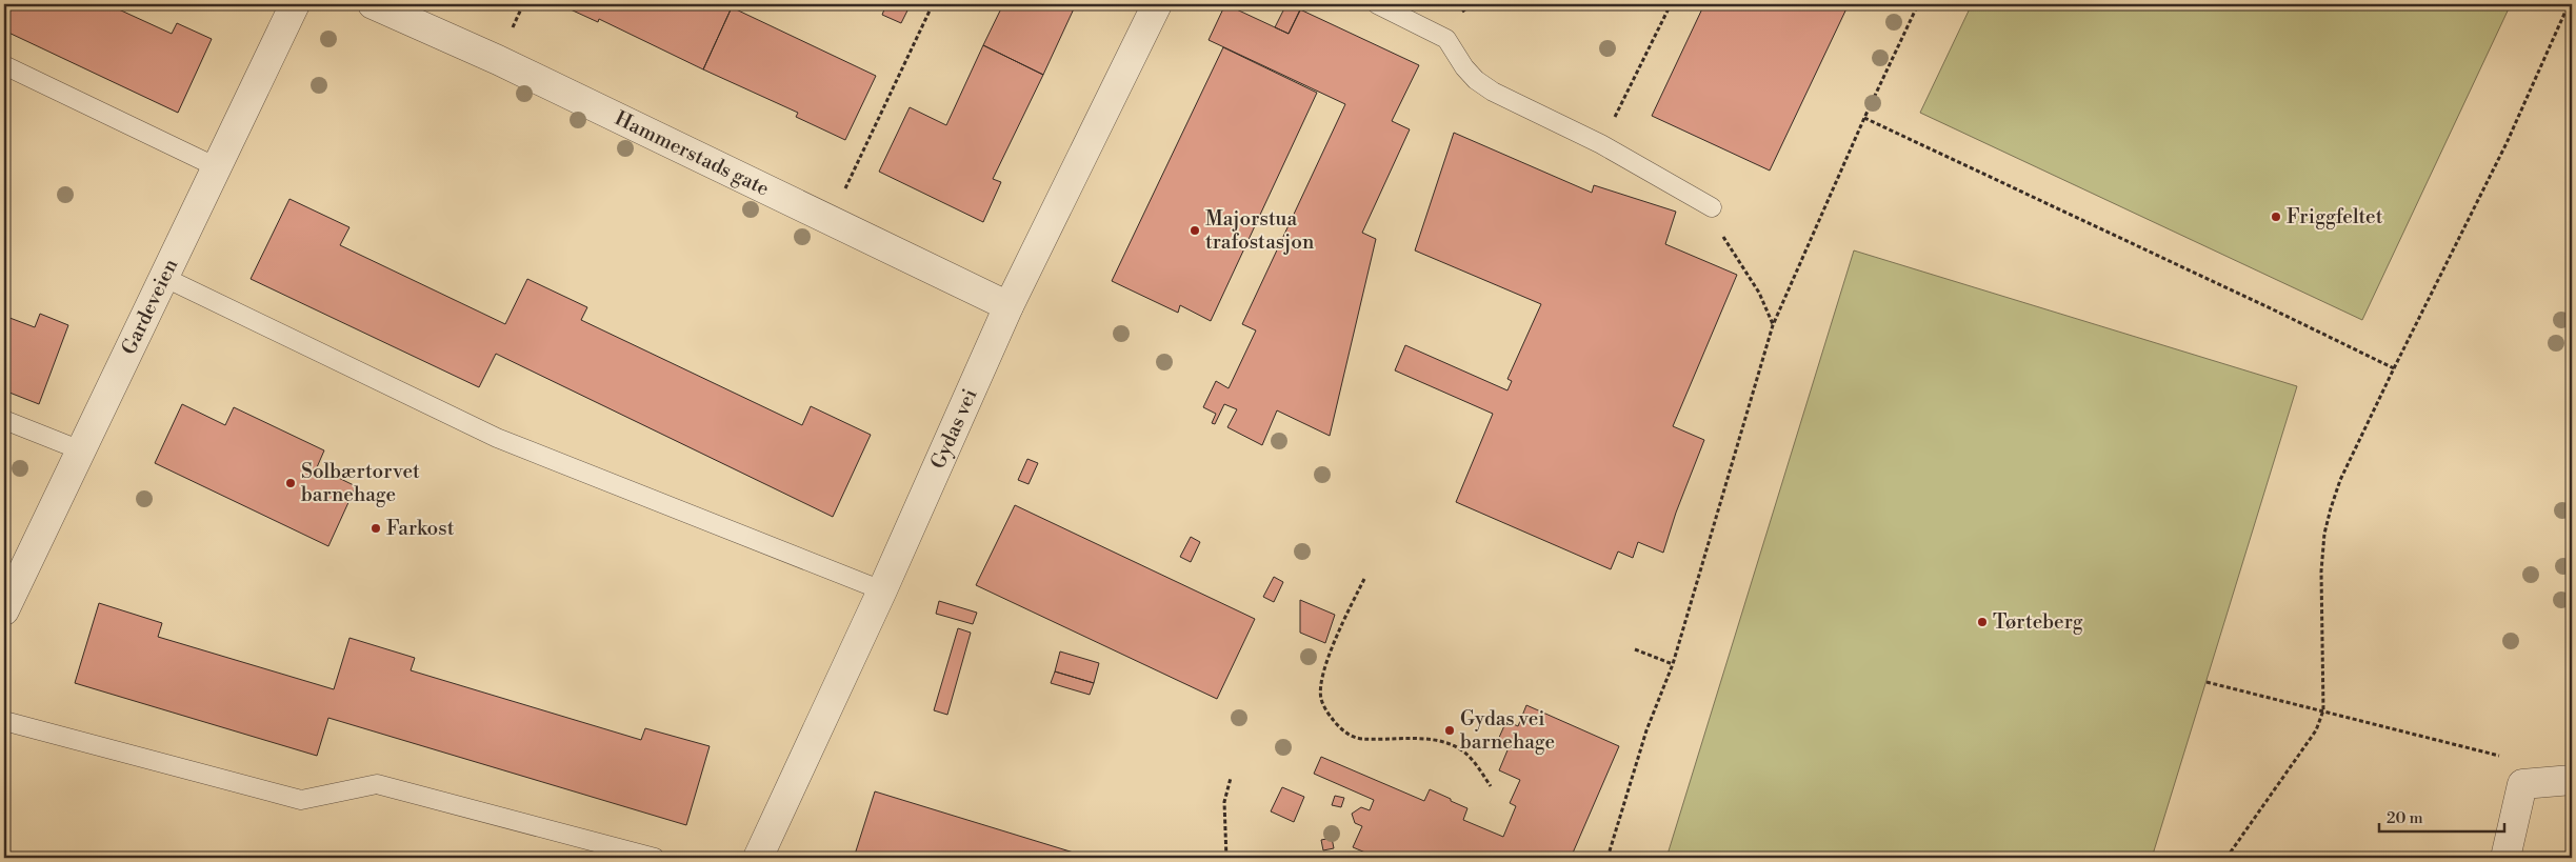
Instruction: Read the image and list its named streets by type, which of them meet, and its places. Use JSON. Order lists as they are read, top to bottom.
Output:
{
  "streets": {
    "street": ["Hammerstads gate", "Gardeveien", "Gydas vei"]
  },
  "crossings": [
    ["Hammerstads gate", "Gydas vei"]
  ],
  "places": [
    "Friggfeltet",
    "Majorstua trafostasjon",
    "Solbærtorvet barnehage",
    "Farkost",
    "Tørteberg",
    "Gydas vei barnehage"
  ],
  "scale_bar": "20 m"
}
